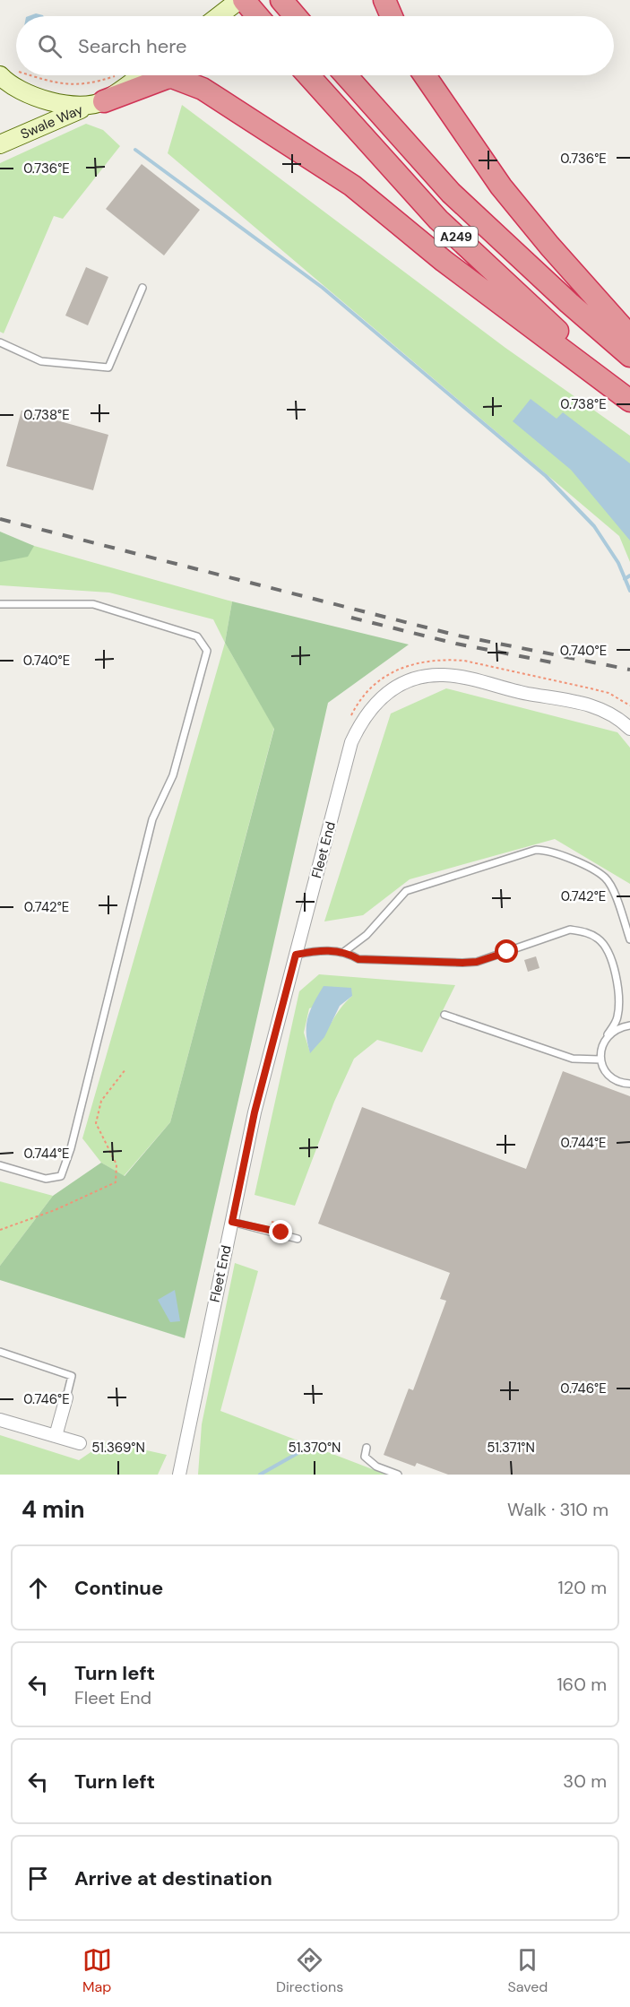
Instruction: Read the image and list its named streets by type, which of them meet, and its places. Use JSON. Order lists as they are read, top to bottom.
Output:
{
  "streets": {
    "highway": ["A249"],
    "main road": ["Swale Way"],
    "street": ["Fleet End"]
  },
  "crossings": [
    ["Swale Way", "A249"]
  ],
  "page": {
    "search": "Search here",
    "heading": ["4 min", "Walk · 310 m"],
    "list": [
      ["Continue", "120 m"],
      ["Turn left", "Fleet End", "160 m"],
      ["Turn left", "30 m"],
      "Arrive at destination"
    ],
    "nav": ["Map", "Directions", "Saved"]
  },
  "coordinates": [
    "0.736°E",
    "0.738°E",
    "0.740°E",
    "0.742°E",
    "0.744°E",
    "0.746°E",
    "51.369°N",
    "51.370°N",
    "51.371°N"
  ]
}
